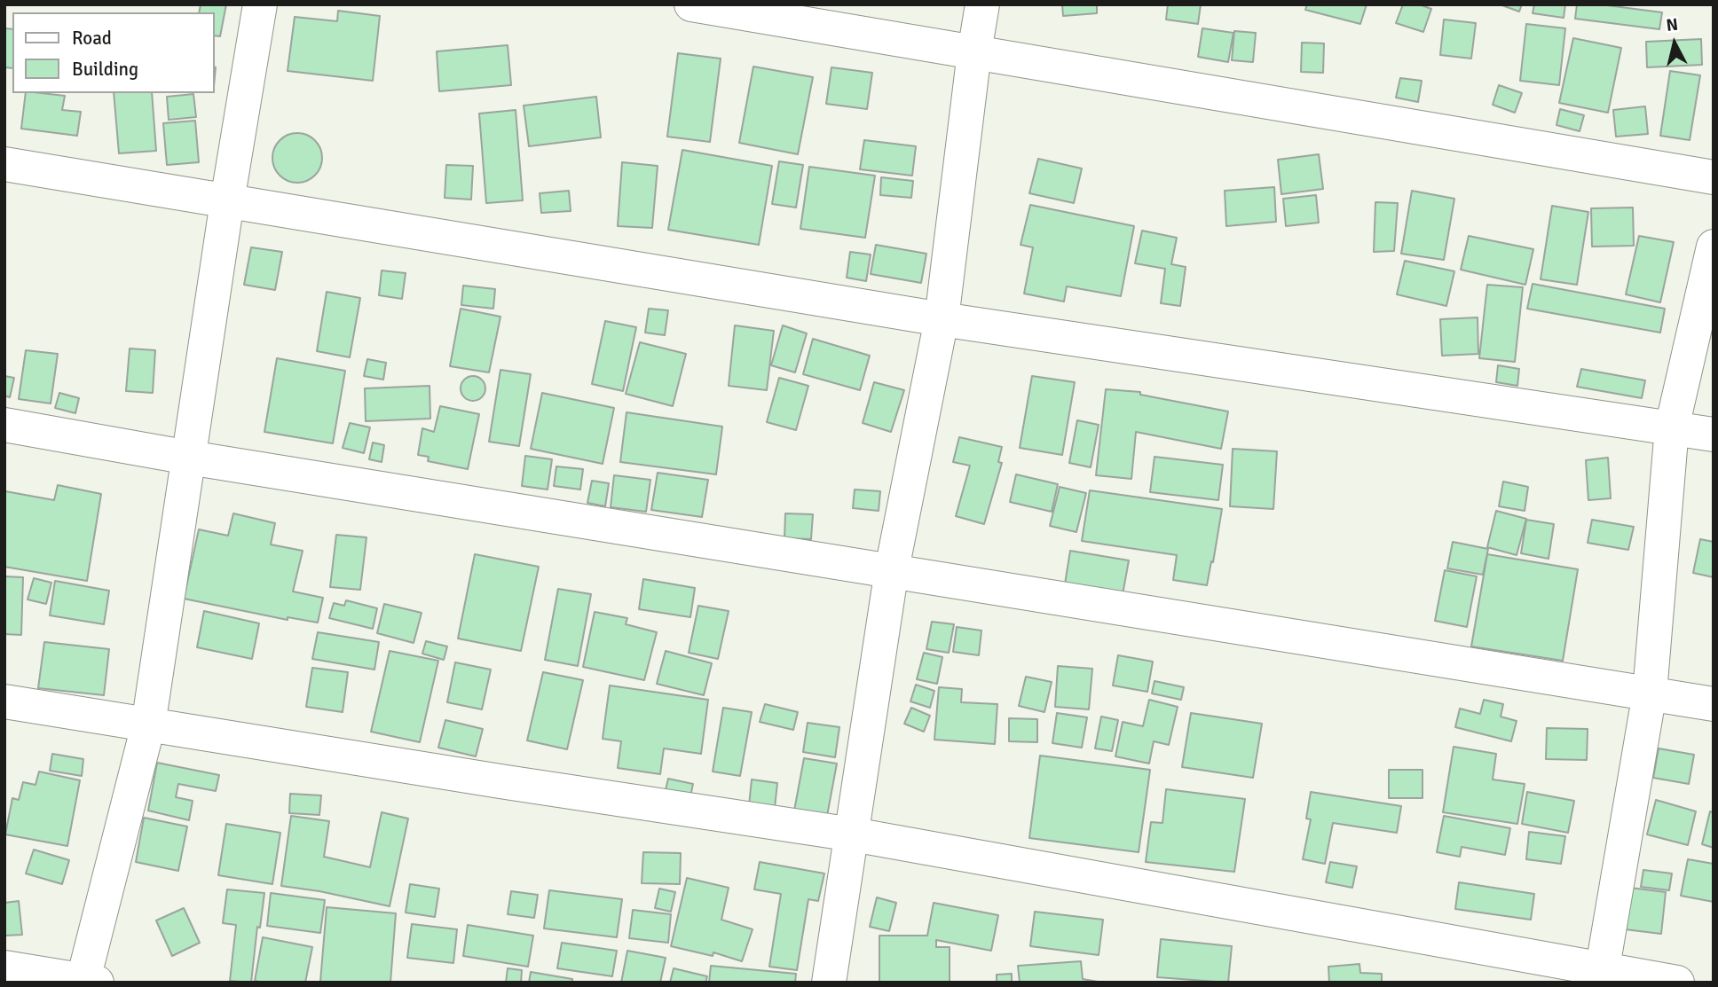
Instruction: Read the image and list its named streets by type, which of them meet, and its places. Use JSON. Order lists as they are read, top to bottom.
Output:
{
  "legend": ["Road", "Building"],
  "north": "top"
}
